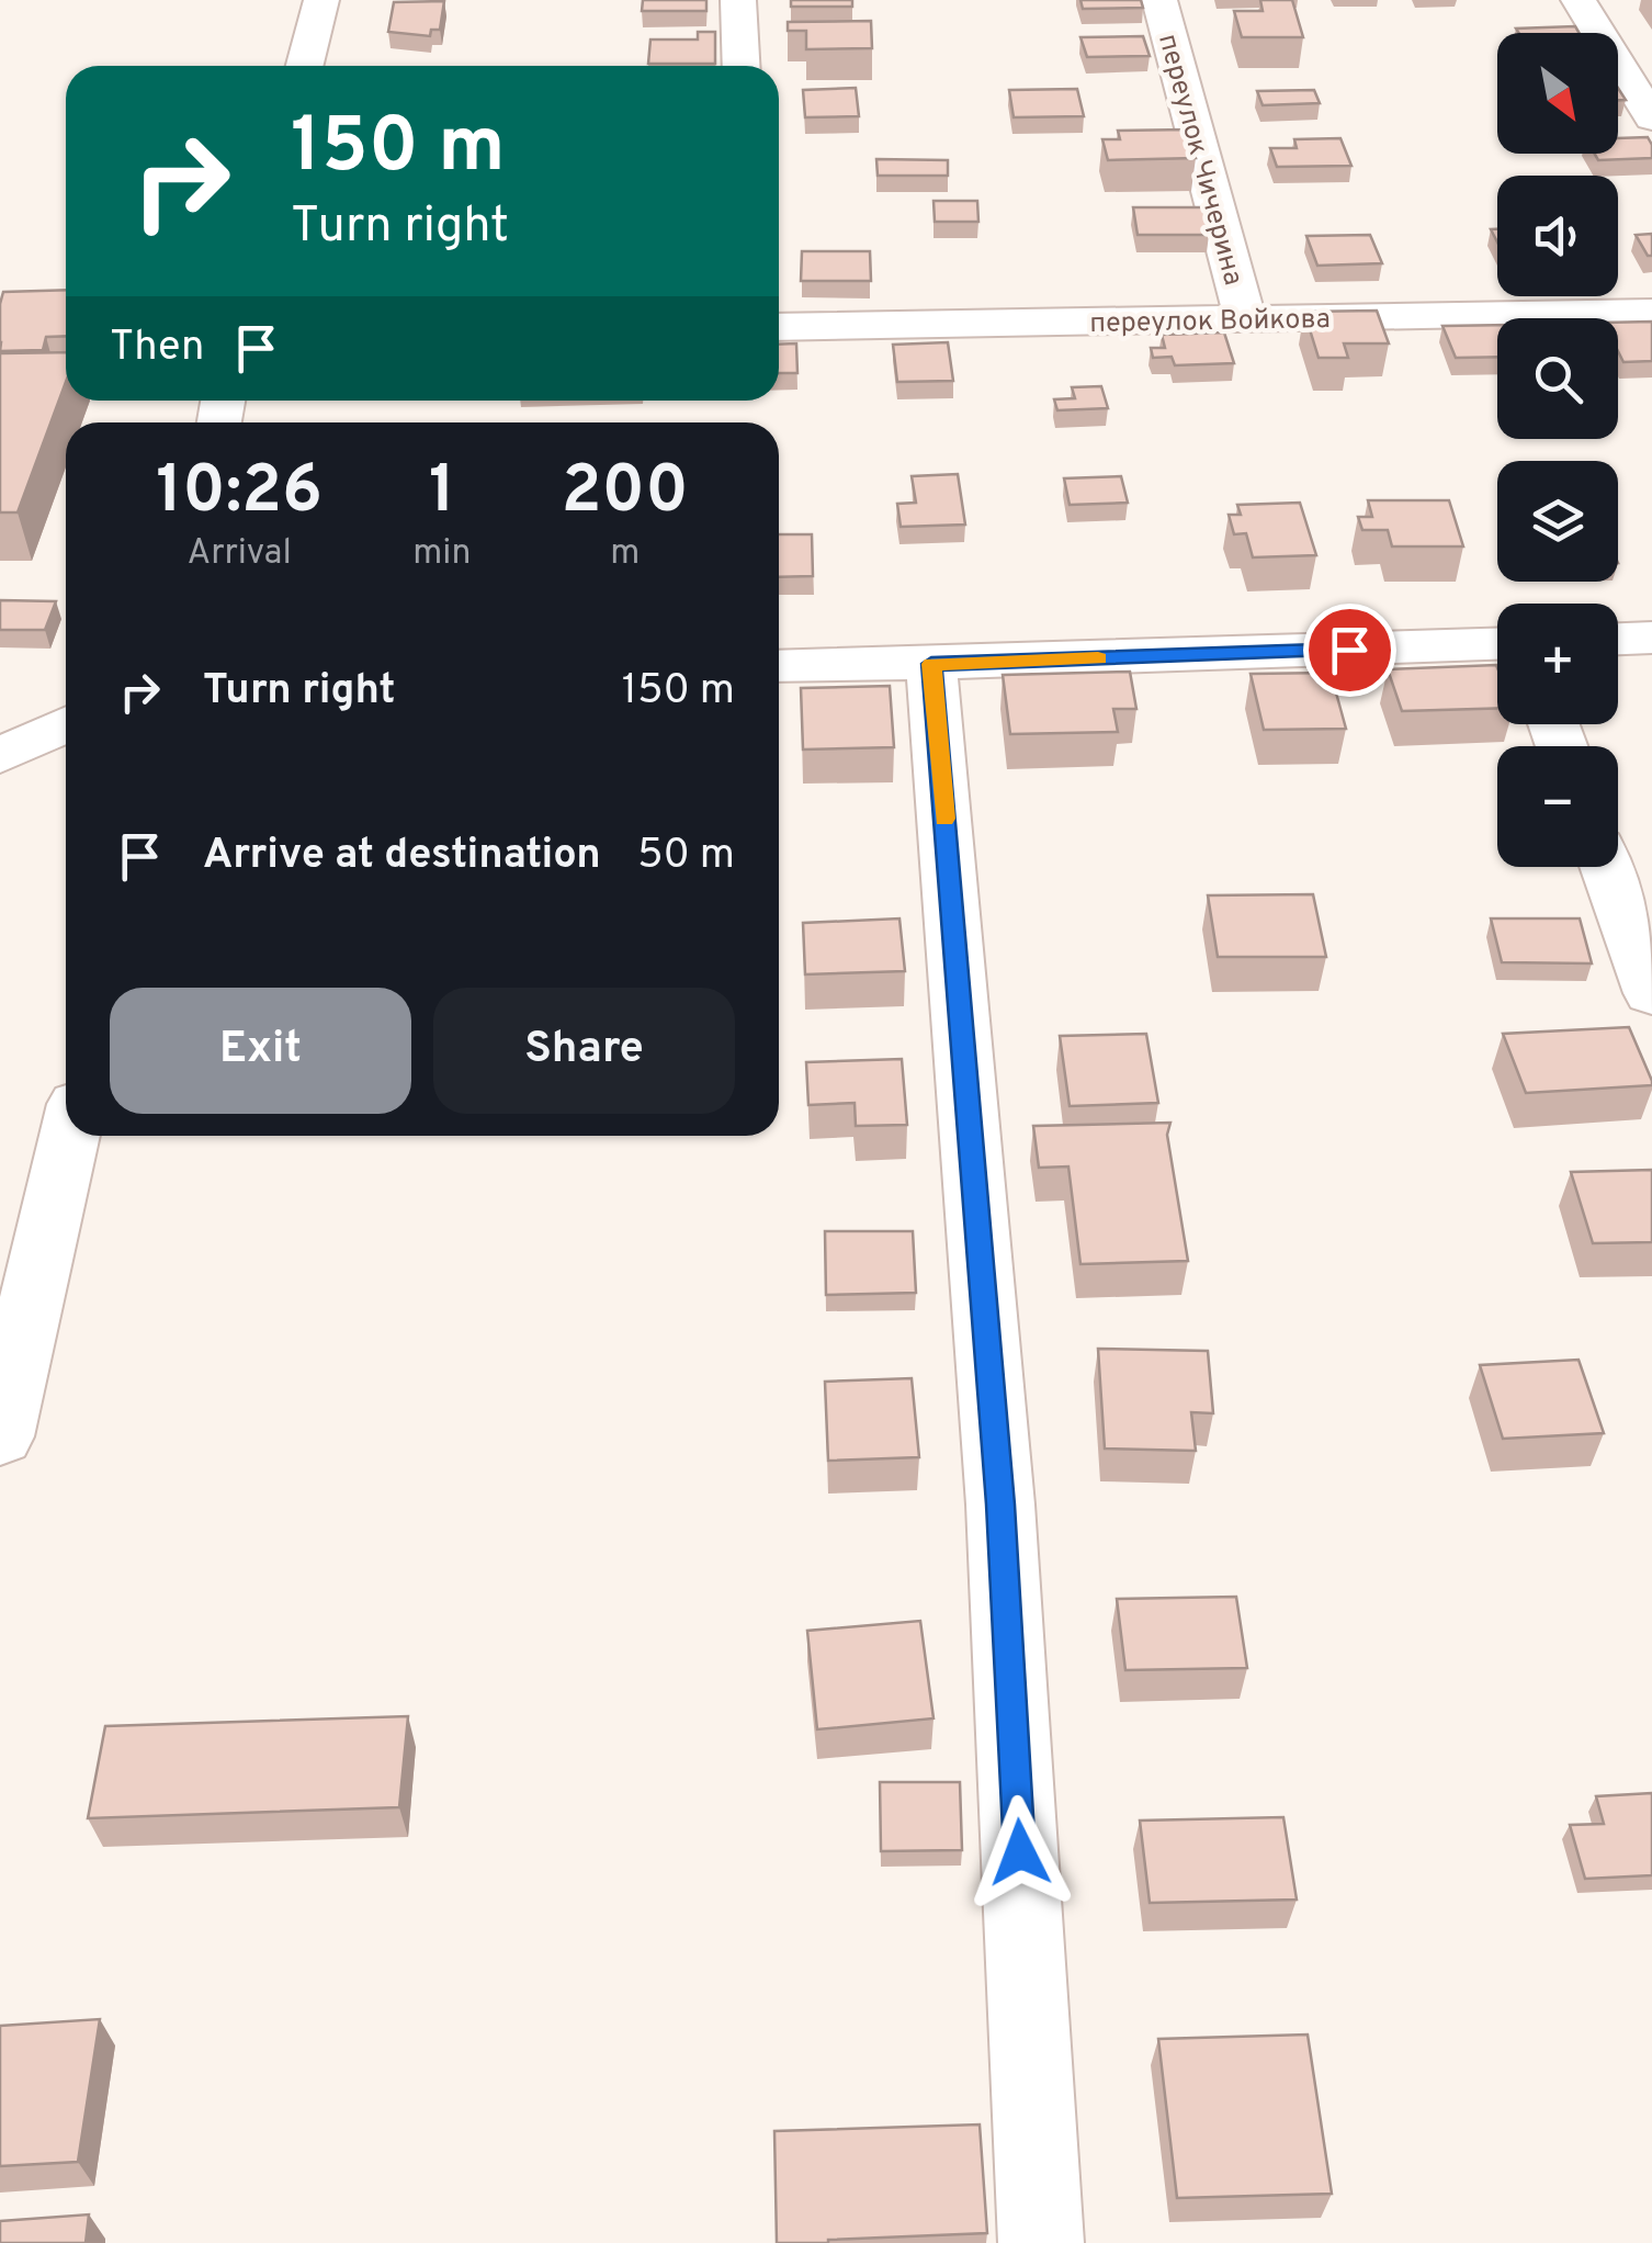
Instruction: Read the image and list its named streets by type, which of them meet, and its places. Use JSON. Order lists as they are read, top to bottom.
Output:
{
  "streets": {
    "street": ["переулок Чичерина", "переулок Войкова"]
  },
  "crossings": [
    ["переулок Чичерина", "переулок Войкова"]
  ],
  "north": "bottom right",
  "page": {
    "map_buttons": ["+", "−"],
    "turn": ["150 m", "Turn right"],
    "then": "Then",
    "eta": [
      "10:26",
      "Arrival",
      "1",
      "min",
      "200",
      "m"
    ],
    "list": [
      {
        "name": "Turn right",
        "value": "150 m"
      },
      {
        "name": "Arrive at destination",
        "value": "50 m"
      }
    ],
    "buttons": ["Exit", "Share"]
  }
}
